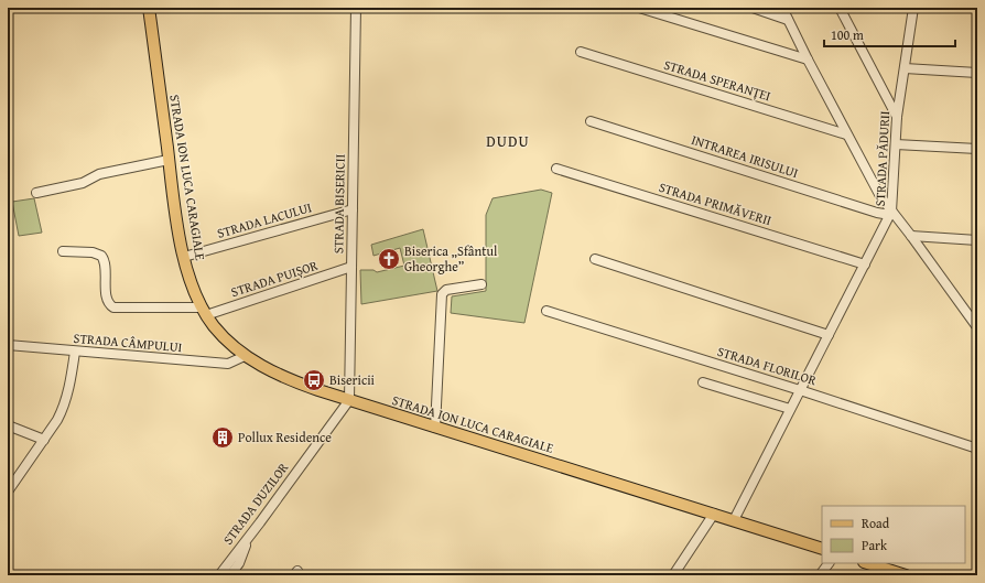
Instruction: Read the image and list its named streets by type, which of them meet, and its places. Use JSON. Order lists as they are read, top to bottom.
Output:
{
  "streets": {
    "main road": ["STRADA ION LUCA CARAGIALE"],
    "street": [
      "STRADA SPERANȚEI",
      "INTRAREA IRISULUI",
      "STRADA PĂDURII",
      "STRADA BISERICII",
      "STRADA PRIMĂVERII",
      "STRADA LACULUI",
      "STRADA PUIȘOR",
      "STRADA CÂMPULUI",
      "STRADA FLORILOR",
      "STRADA DUZILOR"
    ]
  },
  "crossings": [
    ["INTRAREA IRISULUI", "STRADA PĂDURII"],
    ["STRADA ION LUCA CARAGIALE", "STRADA BISERICII"],
    ["STRADA ION LUCA CARAGIALE", "STRADA LACULUI"],
    ["STRADA ION LUCA CARAGIALE", "STRADA PUIȘOR"],
    ["STRADA ION LUCA CARAGIALE", "STRADA CÂMPULUI"],
    ["STRADA ION LUCA CARAGIALE", "STRADA DUZILOR"],
    ["STRADA BISERICII", "STRADA LACULUI"],
    ["STRADA BISERICII", "STRADA PUIȘOR"],
    ["STRADA BISERICII", "STRADA DUZILOR"]
  ],
  "districts": ["DUDU"],
  "places": {
    "church": ["Biserica „Sfântul Gheorghe”"],
    "bus stop": ["Bisericii"],
    "building": ["Pollux Residence"]
  },
  "legend": ["Road", "Park"],
  "scale_bar": "100 m"
}
